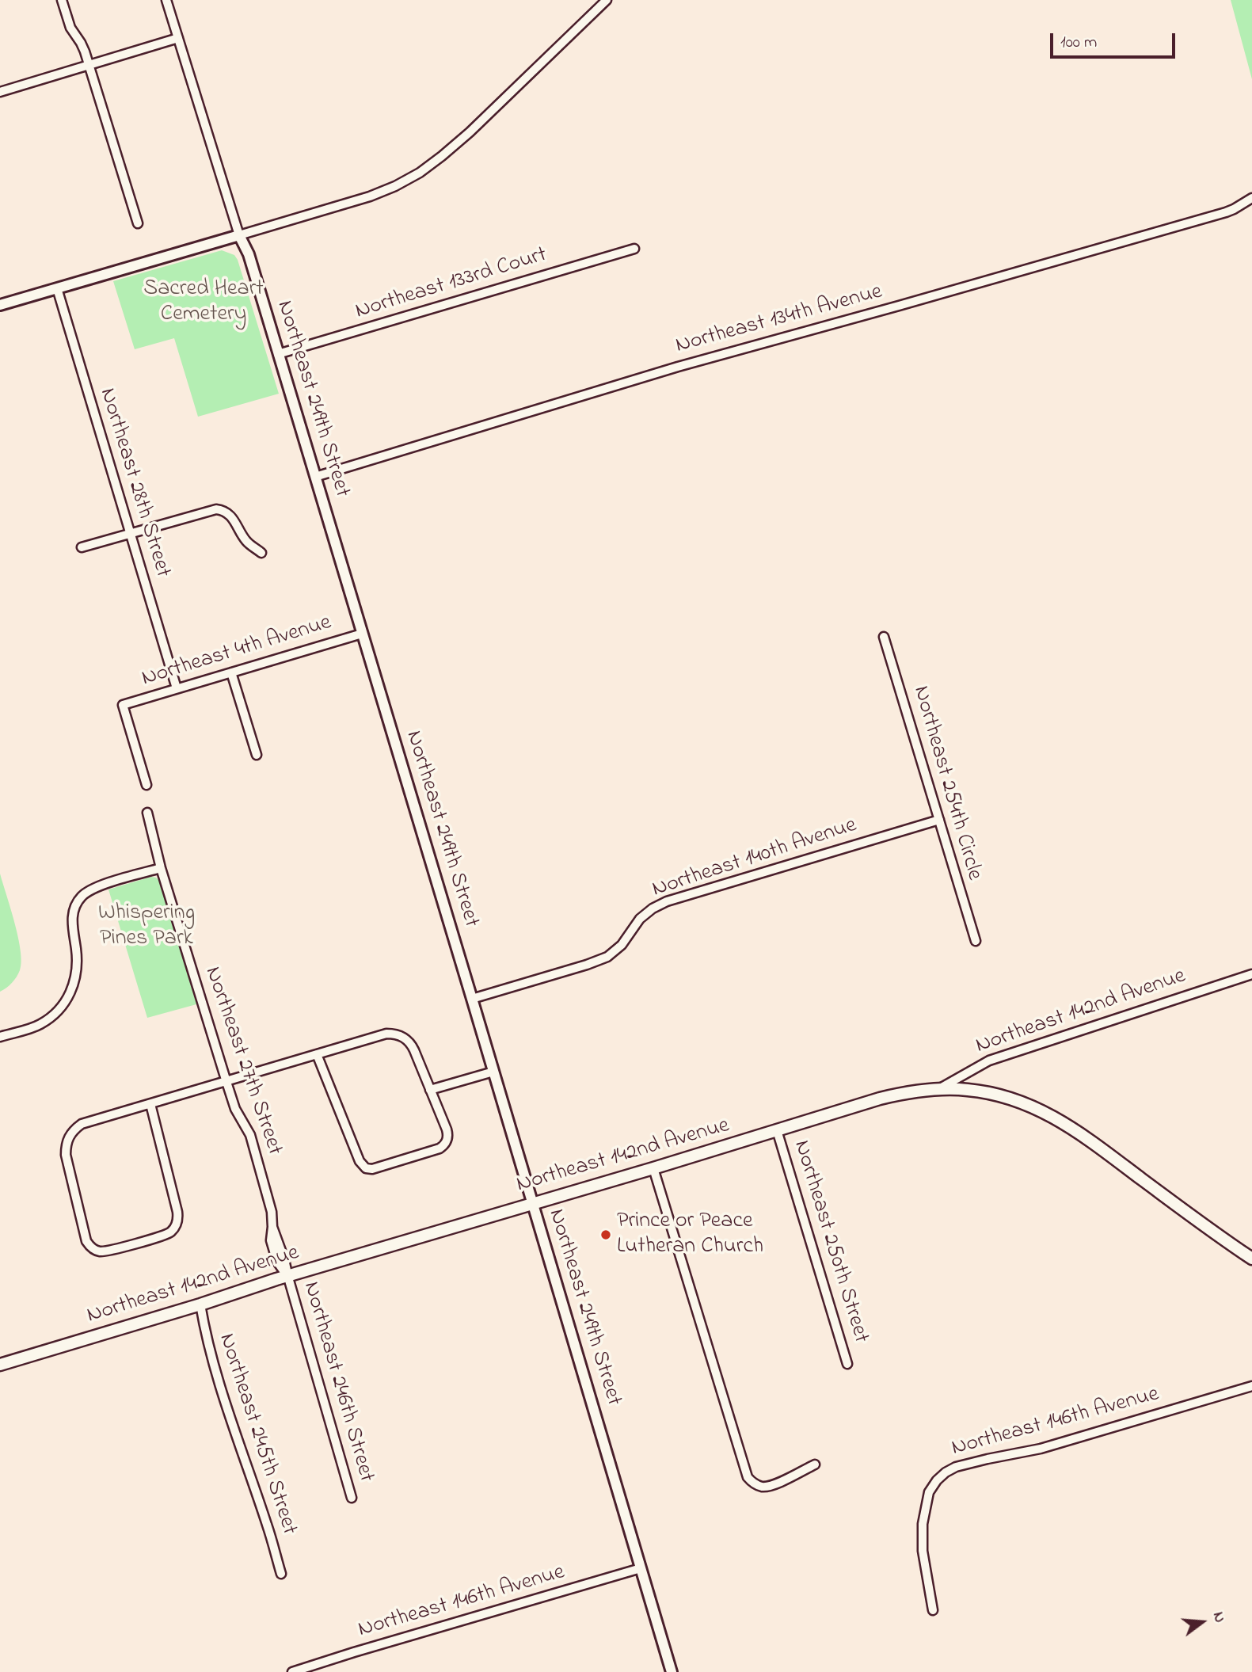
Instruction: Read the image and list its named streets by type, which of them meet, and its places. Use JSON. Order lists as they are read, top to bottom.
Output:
{
  "streets": {
    "main road": ["Northeast 142nd Avenue"],
    "street": [
      "Northeast 133rd Court",
      "Northeast 134th Avenue",
      "Northeast 249th Street",
      "Northeast 28th Street",
      "Northeast 4th Avenue",
      "Northeast 254th Circle",
      "Northeast 140th Avenue",
      "Northeast 27th Street",
      "Northeast 250th Street",
      "Northeast 246th Street",
      "Northeast 146th Avenue",
      "Northeast 245th Street"
    ]
  },
  "crossings": [
    ["Northeast 133rd Court", "Northeast 249th Street"],
    ["Northeast 134th Avenue", "Northeast 249th Street"],
    ["Northeast 249th Street", "Northeast 4th Avenue"],
    ["Northeast 249th Street", "Northeast 140th Avenue"],
    ["Northeast 249th Street", "Northeast 142nd Avenue"],
    ["Northeast 249th Street", "Northeast 146th Avenue"],
    ["Northeast 28th Street", "Northeast 4th Avenue"],
    ["Northeast 254th Circle", "Northeast 140th Avenue"],
    ["Northeast 142nd Avenue", "Northeast 27th Street"],
    ["Northeast 142nd Avenue", "Northeast 250th Street"],
    ["Northeast 142nd Avenue", "Northeast 246th Street"],
    ["Northeast 142nd Avenue", "Northeast 245th Street"],
    ["Northeast 27th Street", "Northeast 246th Street"]
  ],
  "parks": ["Sacred Heart Cemetery", "Whispering Pines Park"],
  "places": ["Prince or Peace Lutheran Church"],
  "scale_bar": "100 m",
  "north": "right"
}
